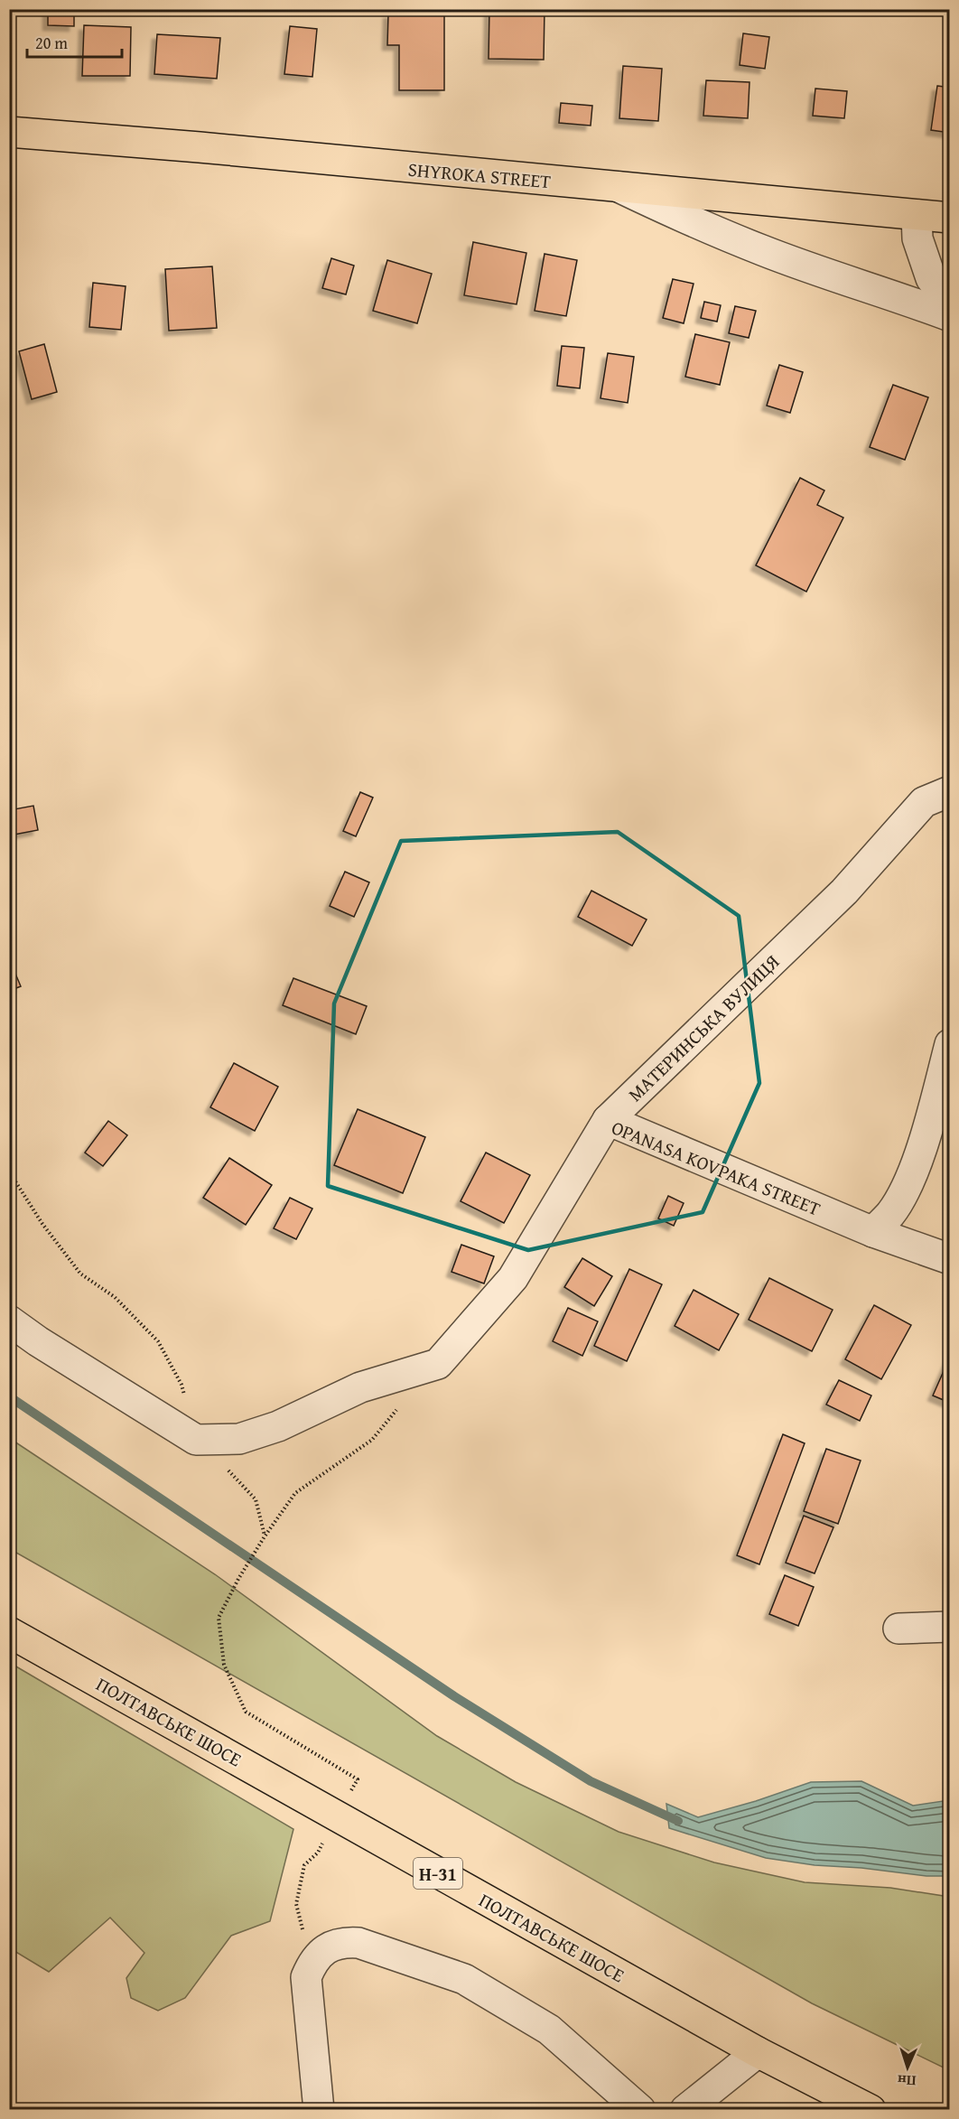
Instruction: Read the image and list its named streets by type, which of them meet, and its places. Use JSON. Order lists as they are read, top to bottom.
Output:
{
  "streets": {
    "main road": ["SHYROKA STREET", "ПОЛТАВСЬКЕ ШОСЕ", "Н-31"],
    "street": ["МАТЕРИНСЬКА ВУЛИЦЯ", "OPANASA KOVPAKA STREET"]
  },
  "crossings": [
    ["МАТЕРИНСЬКА ВУЛИЦЯ", "OPANASA KOVPAKA STREET"]
  ],
  "scale_bar": "20 m",
  "north": "bottom"
}
